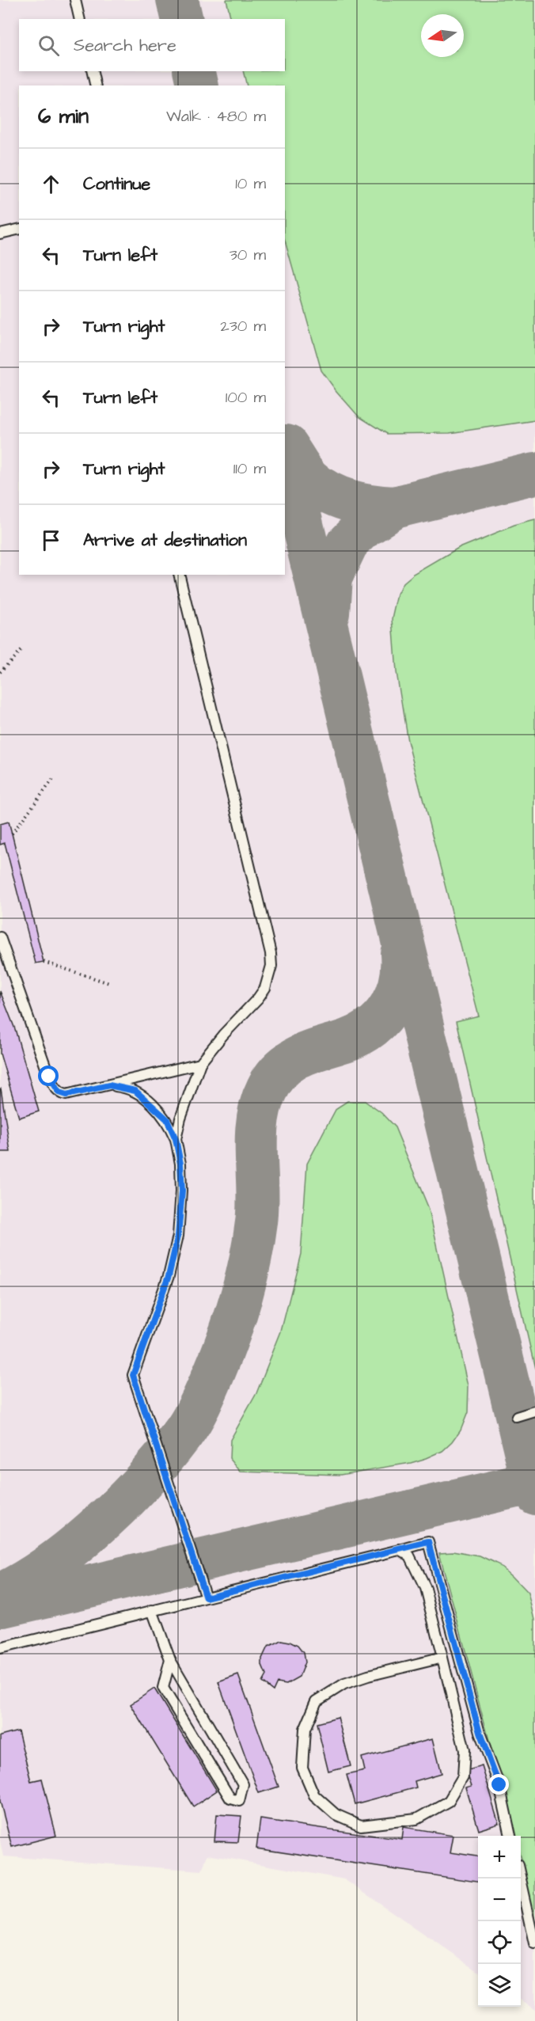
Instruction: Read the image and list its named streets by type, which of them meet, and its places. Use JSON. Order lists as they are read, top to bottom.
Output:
{
  "north": "left",
  "page": {
    "search": "Search here",
    "heading": ["6 min", "Walk · 480 m"],
    "list": [
      ["Continue", "10 m"],
      ["Turn left", "30 m"],
      ["Turn right", "230 m"],
      ["Turn left", "100 m"],
      ["Turn right", "110 m"],
      "Arrive at destination"
    ],
    "map_buttons": ["+", "−"]
  }
}
